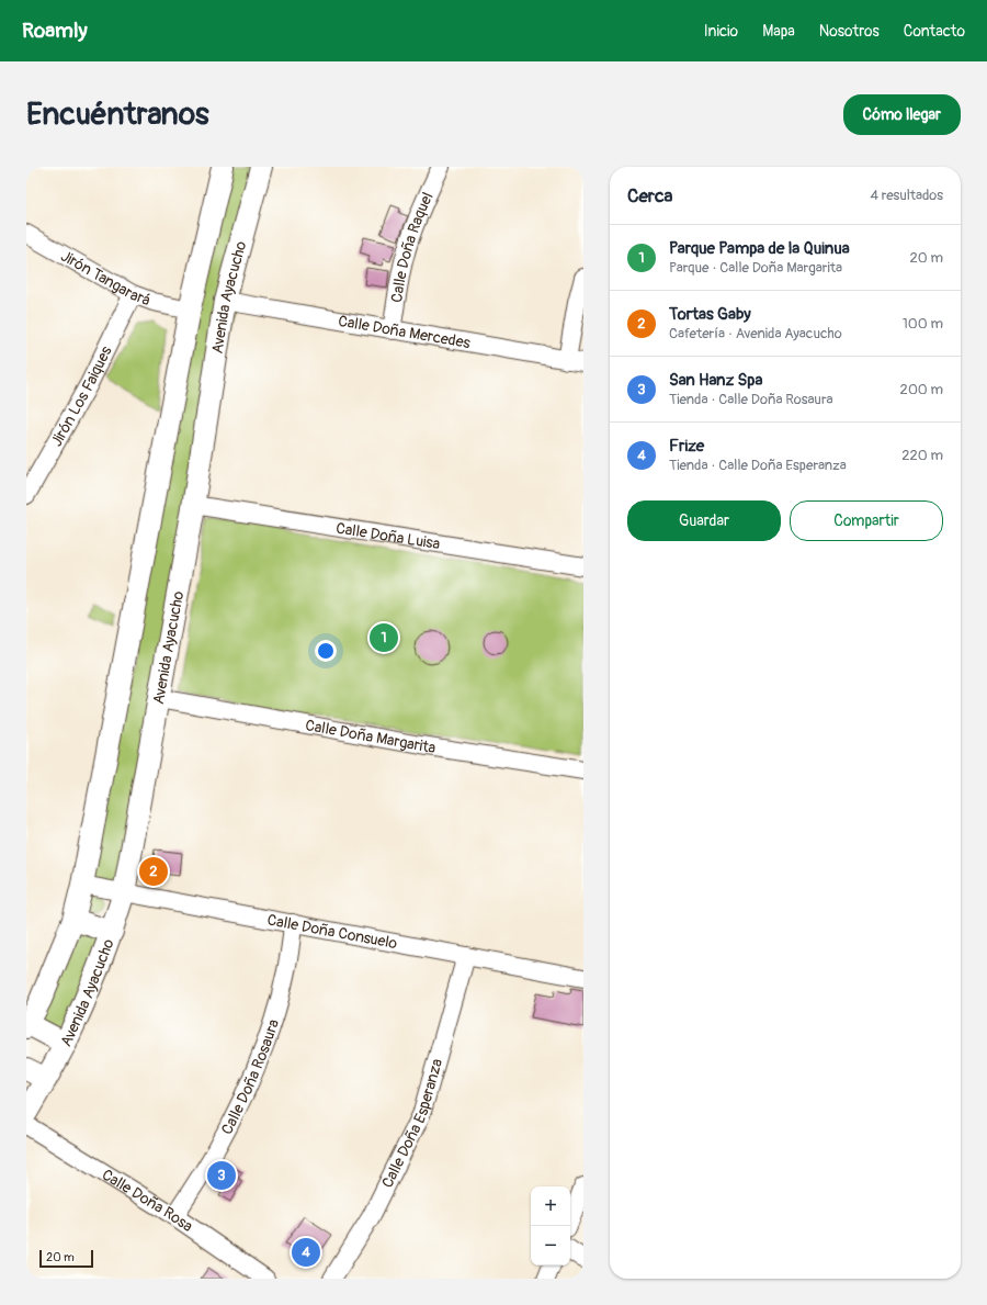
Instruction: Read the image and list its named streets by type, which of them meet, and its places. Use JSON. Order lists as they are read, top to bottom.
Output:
{
  "streets": {
    "main road": ["Avenida Ayacucho"],
    "street": [
      "Calle Doña Raquel",
      "Jirón Tangarará",
      "Calle Doña Mercedes",
      "Jirón Los Faiques",
      "Calle Doña Luisa",
      "Calle Doña Margarita",
      "Calle Doña Consuelo",
      "Calle Doña Rosaura",
      "Calle Doña Esperanza",
      "Calle Doña Rosa"
    ]
  },
  "crossings": [
    ["Calle Doña Raquel", "Calle Doña Mercedes"],
    ["Jirón Tangarará", "Jirón Los Faiques"],
    ["Avenida Ayacucho", "Calle Doña Mercedes"],
    ["Avenida Ayacucho", "Calle Doña Luisa"],
    ["Avenida Ayacucho", "Calle Doña Margarita"],
    ["Avenida Ayacucho", "Calle Doña Consuelo"],
    ["Calle Doña Consuelo", "Calle Doña Rosaura"],
    ["Calle Doña Consuelo", "Calle Doña Esperanza"],
    ["Calle Doña Rosaura", "Calle Doña Rosa"]
  ],
  "scale_bar": "20 m",
  "page": {
    "header": "Roamly",
    "nav": [
      "Inicio",
      "Mapa",
      "Nosotros",
      "Contacto"
    ],
    "buttons": [
      "Cómo llegar",
      ["Guardar", "Compartir"]
    ],
    "title": "Encuéntranos",
    "heading": ["Cerca", "4 resultados"],
    "list": [
      {
        "mark": "1",
        "name": "Parque Pampa de la Quinua",
        "note": "Parque · Calle Doña Margarita",
        "value": "20 m"
      },
      {
        "mark": "2",
        "name": "Tortas Gaby",
        "note": "Cafetería · Avenida Ayacucho",
        "value": "100 m"
      },
      {
        "mark": "3",
        "name": "San Hanz Spa",
        "note": "Tienda · Calle Doña Rosaura",
        "value": "200 m"
      },
      {
        "mark": "4",
        "name": "Frize",
        "note": "Tienda · Calle Doña Esperanza",
        "value": "220 m"
      }
    ],
    "pins": [
      "1",
      "2",
      "3",
      "4"
    ],
    "map_buttons": ["+", "−"],
    "scale": "20 m"
  }
}
